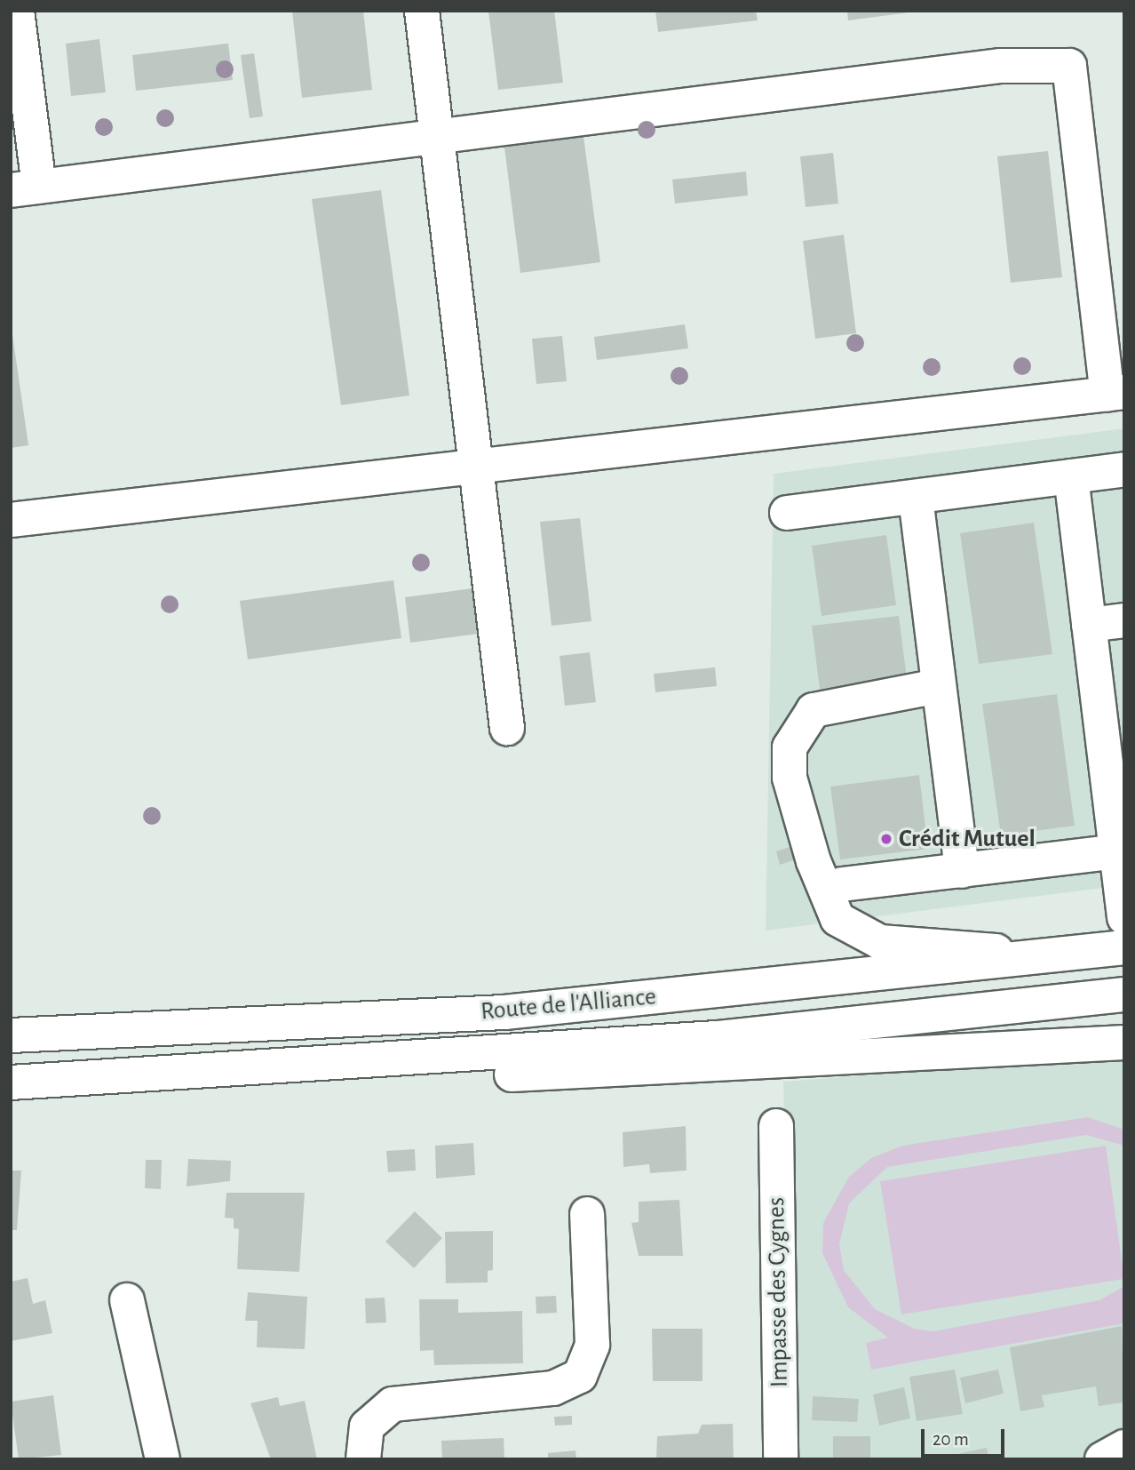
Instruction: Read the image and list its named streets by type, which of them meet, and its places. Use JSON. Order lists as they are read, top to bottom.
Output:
{
  "streets": {
    "main road": ["Route de l'Alliance", "Impasse des Cygnes"]
  },
  "places": ["Crédit Mutuel"],
  "scale_bar": "20 m"
}
